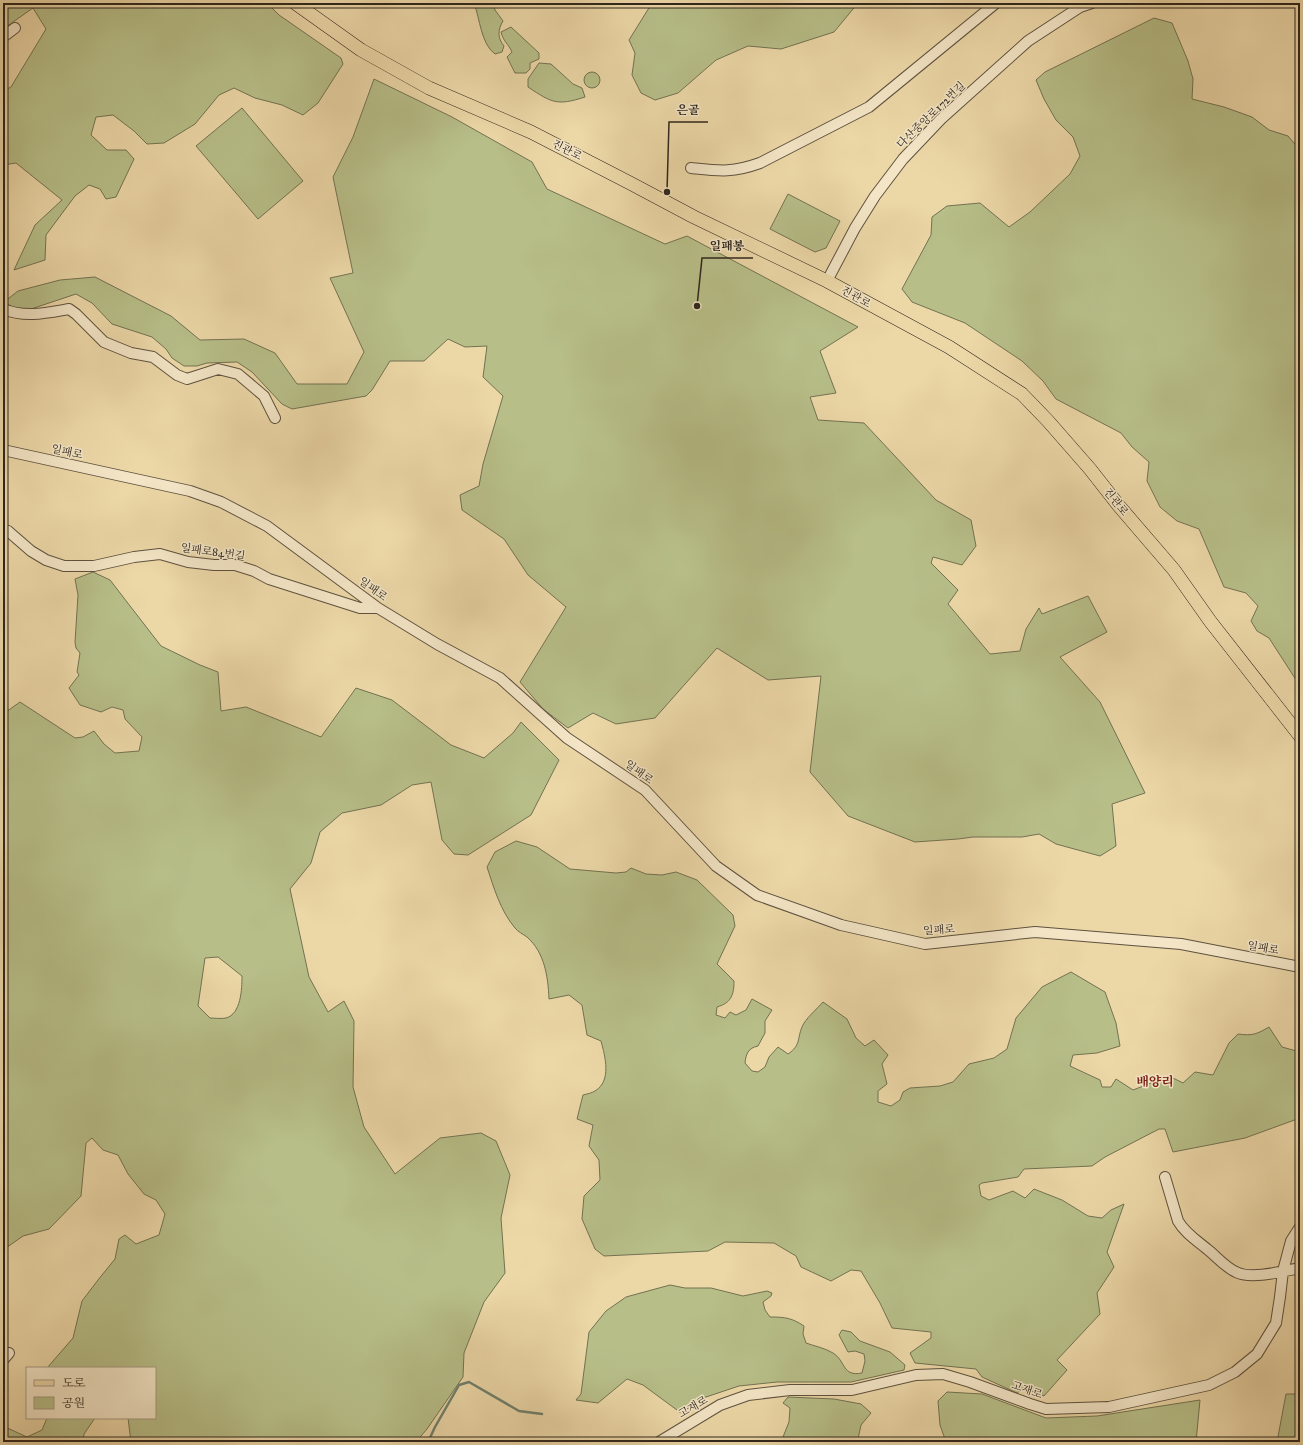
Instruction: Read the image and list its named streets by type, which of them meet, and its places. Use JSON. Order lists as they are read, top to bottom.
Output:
{
  "streets": {
    "main road": ["진관로"],
    "street": [
      "다산중앙로172번길",
      "일패로",
      "일패로84번길",
      "고재로"
    ]
  },
  "crossings": [
    ["다산중앙로172번길", "진관로"],
    ["일패로", "일패로84번길"]
  ],
  "districts": ["배양리"],
  "places": ["은골", "일패봉"],
  "legend": ["도로", "공원"]
}
